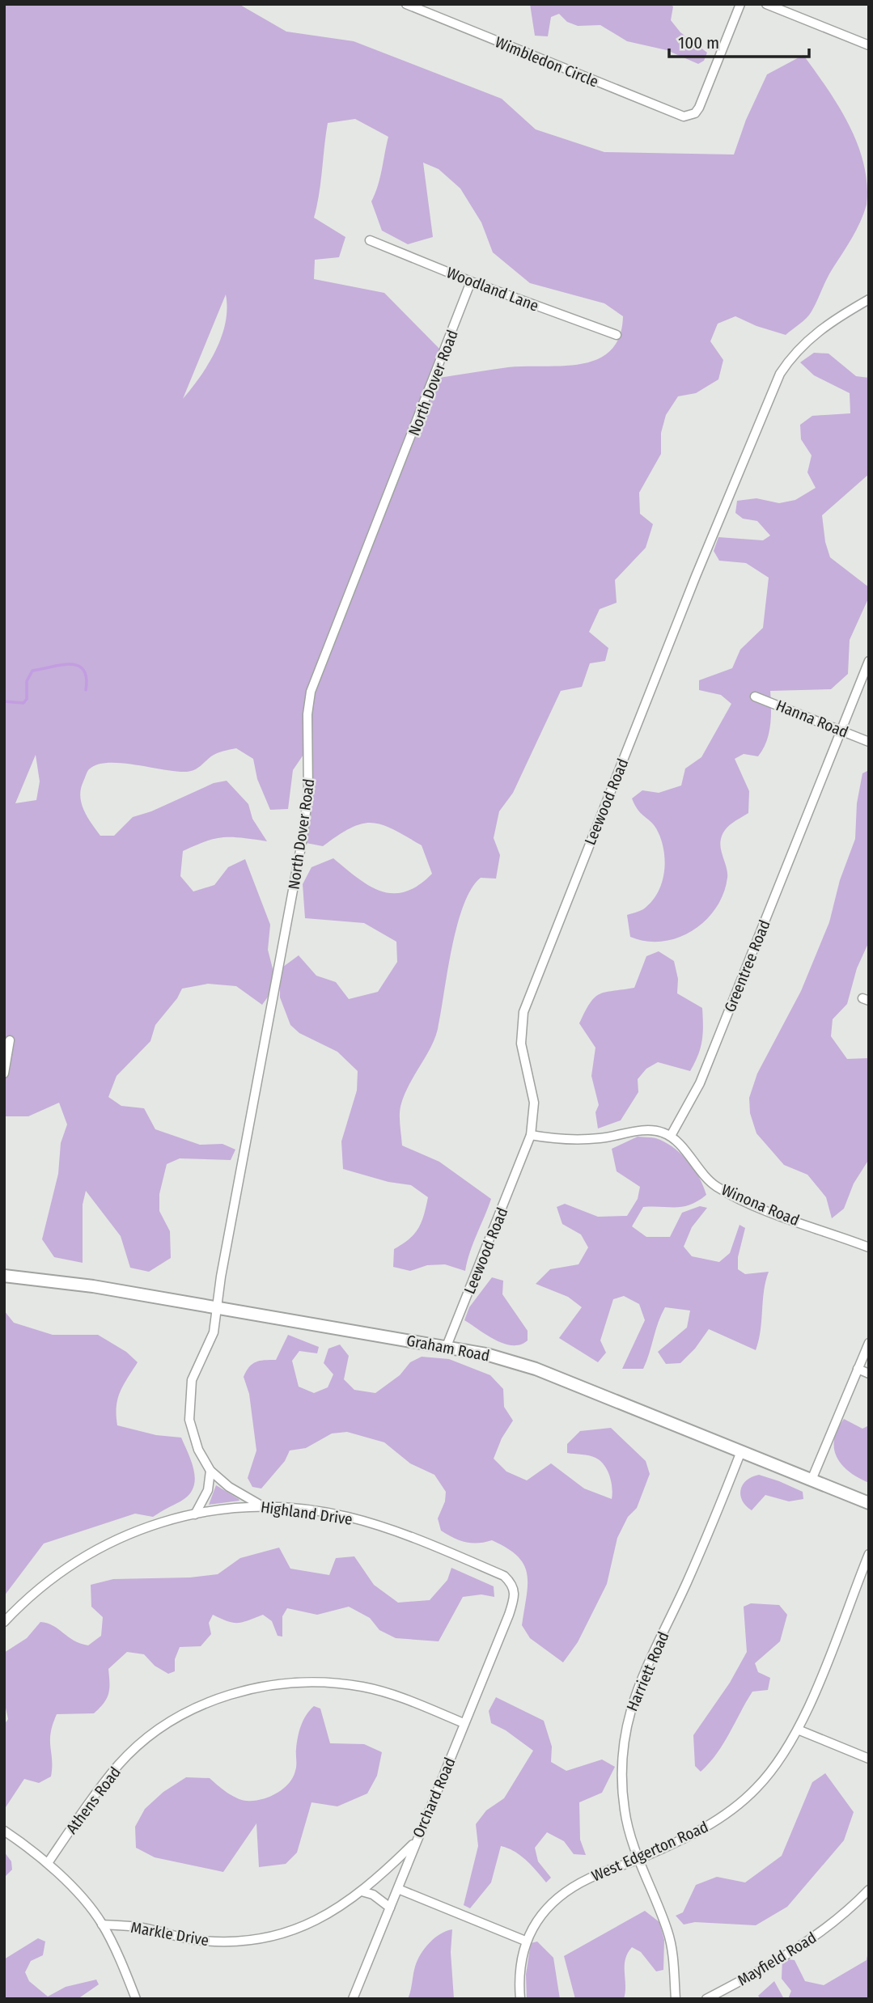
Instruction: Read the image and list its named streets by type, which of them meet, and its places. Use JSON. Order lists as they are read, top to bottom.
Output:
{
  "streets": {
    "main road": ["Graham Road"],
    "street": [
      "Wimbledon Circle",
      "Woodland Lane",
      "North Dover Road",
      "Hanna Road",
      "Leewood Road",
      "Greentree Road",
      "Winona Road",
      "Highland Drive",
      "Harriett Road",
      "Orchard Road",
      "Athens Road",
      "West Edgerton Road",
      "Markle Drive",
      "Mayfield Road"
    ]
  },
  "crossings": [
    ["Woodland Lane", "North Dover Road"],
    ["North Dover Road", "Graham Road"],
    ["Hanna Road", "Greentree Road"],
    ["Leewood Road", "Graham Road"],
    ["Greentree Road", "Winona Road"],
    ["Graham Road", "Harriett Road"],
    ["Highland Drive", "Orchard Road"],
    ["Harriett Road", "West Edgerton Road"],
    ["Orchard Road", "Athens Road"],
    ["Orchard Road", "Markle Drive"]
  ],
  "scale_bar": "100 m"
}
